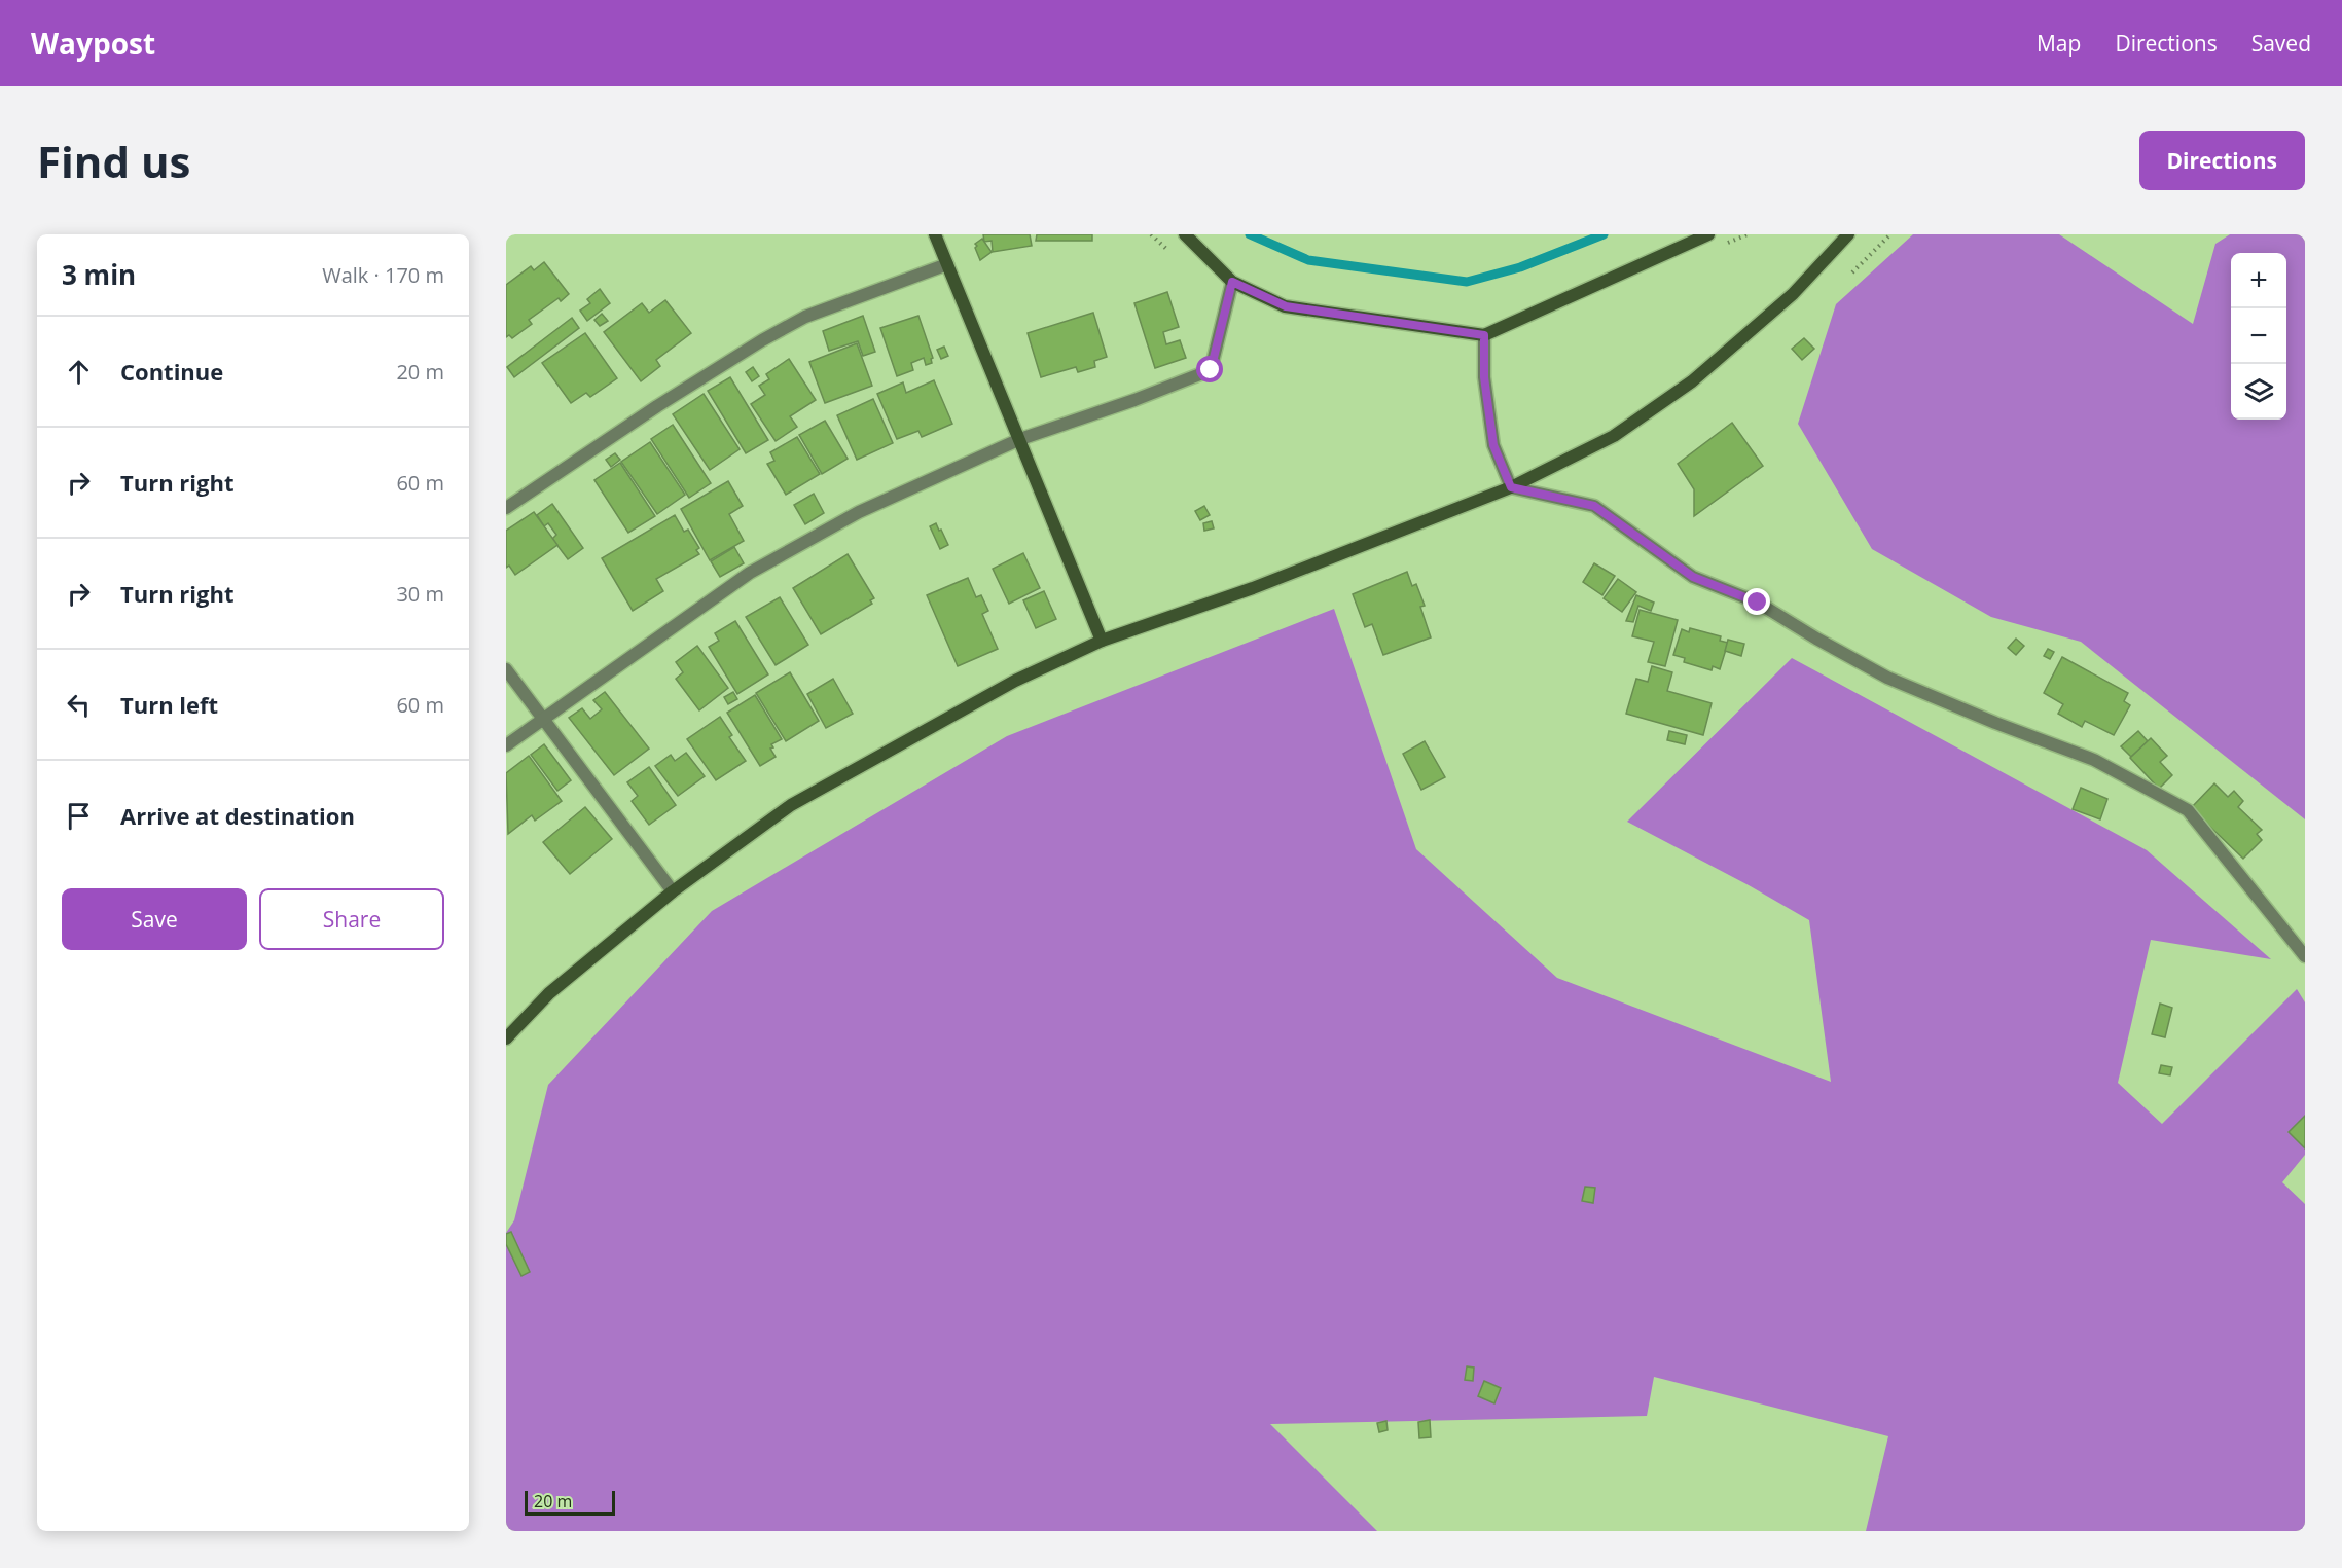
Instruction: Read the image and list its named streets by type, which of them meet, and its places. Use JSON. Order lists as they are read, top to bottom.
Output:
{
  "scale_bar": "20 m",
  "page": {
    "header": "Waypost",
    "nav": ["Map", "Directions", "Saved"],
    "buttons": [
      "Directions",
      ["Save", "Share"]
    ],
    "title": "Find us",
    "heading": ["3 min", "Walk · 170 m"],
    "map_buttons": ["+", "−"],
    "list": [
      ["Continue", "20 m"],
      ["Turn right", "60 m"],
      ["Turn right", "30 m"],
      ["Turn left", "60 m"],
      "Arrive at destination"
    ],
    "scale": "20 m"
  }
}
